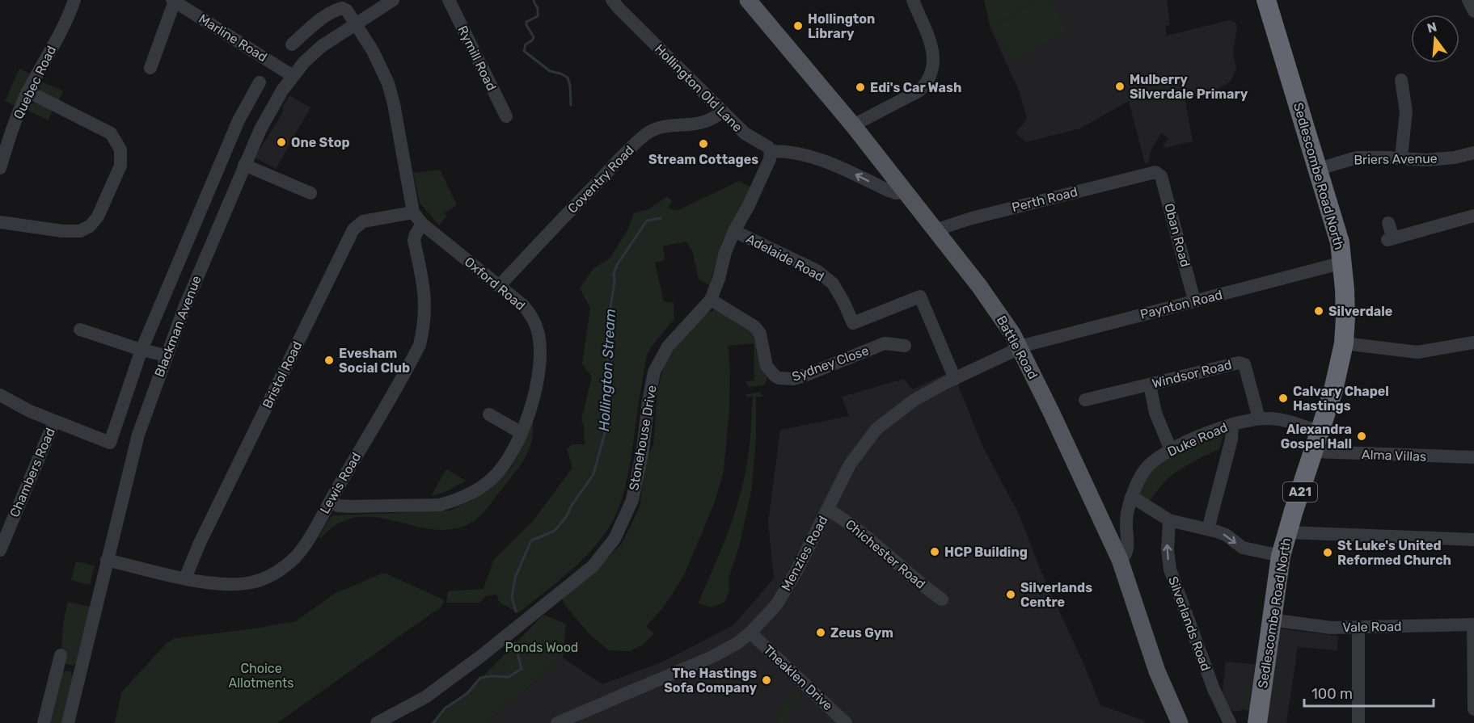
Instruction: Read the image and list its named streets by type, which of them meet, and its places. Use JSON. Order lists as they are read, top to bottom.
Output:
{
  "streets": {
    "highway": ["Sedlescombe Road North", "A21"],
    "main road": ["Battle Road"],
    "street": [
      "Marline Road",
      "Rymill Road",
      "Quebec Road",
      "Hollington Old Lane",
      "Briers Avenue",
      "Coventry Road",
      "Perth Road",
      "Oban Road",
      "Adelaide Road",
      "Oxford Road",
      "Paynton Road",
      "Blackman Avenue",
      "Sydney Close",
      "Windsor Road",
      "Bristol Road",
      "Stonehouse Drive",
      "Duke Road",
      "Alma Villas",
      "Chambers Road",
      "Lewis Road",
      "Menzies Road",
      "Chichester Road",
      "Silverlands Road",
      "Vale Road",
      "Theaklen Drive"
    ]
  },
  "crossings": [
    ["Marline Road", "Blackman Avenue"],
    ["Hollington Old Lane", "Coventry Road"],
    ["Hollington Old Lane", "Battle Road"],
    ["Hollington Old Lane", "Stonehouse Drive"],
    ["Briers Avenue", "Sedlescombe Road North"],
    ["Sedlescombe Road North", "Paynton Road"],
    ["Sedlescombe Road North", "Duke Road"],
    ["Sedlescombe Road North", "Alma Villas"],
    ["Sedlescombe Road North", "Vale Road"],
    ["Coventry Road", "Oxford Road"],
    ["Perth Road", "Oban Road"],
    ["Perth Road", "Battle Road"],
    ["Oban Road", "Paynton Road"],
    ["Adelaide Road", "Stonehouse Drive"],
    ["Adelaide Road", "Menzies Road"],
    ["Oxford Road", "Blackman Avenue"],
    ["Oxford Road", "Bristol Road"],
    ["Oxford Road", "Lewis Road"],
    ["Paynton Road", "Battle Road"],
    ["Paynton Road", "Menzies Road"],
    ["Blackman Avenue", "Chambers Road"],
    ["Blackman Avenue", "Lewis Road"],
    ["Battle Road", "Duke Road"],
    ["Battle Road", "Menzies Road"],
    ["Sydney Close", "Stonehouse Drive"],
    ["Windsor Road", "Duke Road"],
    ["Bristol Road", "Lewis Road"],
    ["Menzies Road", "Chichester Road"],
    ["Menzies Road", "Theaklen Drive"]
  ],
  "one_way": ["Hollington Old Lane", "Silverlands Road"],
  "water": ["Hollington Stream"],
  "parks": ["Ponds Wood", "Choice Allotments"],
  "places": [
    "Hollington Library",
    "Mulberry Silverdale Primary",
    "Edi's Car Wash",
    "One Stop",
    "Stream Cottages",
    "Silverdale",
    "Evesham Social Club",
    "Calvary Chapel Hastings",
    "Alexandra Gospel Hall",
    "HCP Building",
    "St Luke's United Reformed Church",
    "Silverlands Centre",
    "Zeus Gym",
    "The Hastings Sofa Company"
  ],
  "scale_bar": "100 m",
  "north": "top"
}
